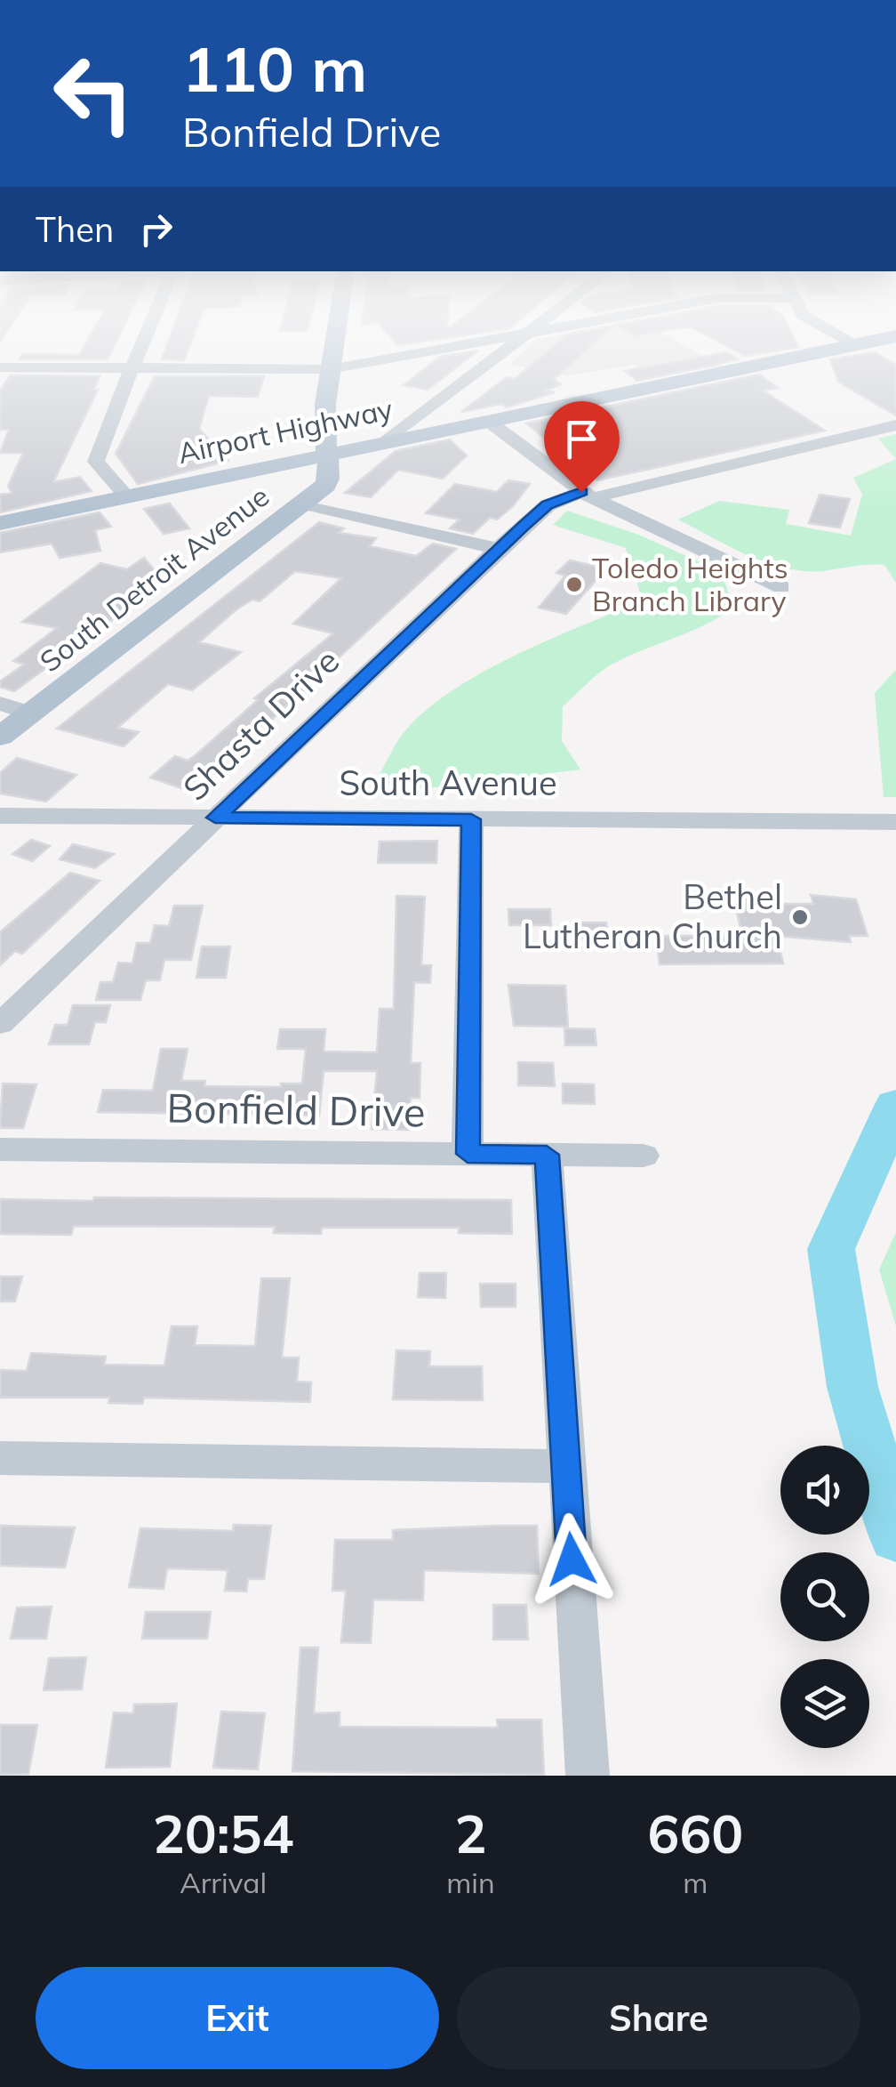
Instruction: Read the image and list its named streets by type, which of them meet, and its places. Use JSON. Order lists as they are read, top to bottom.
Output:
{
  "streets": {
    "main road": ["Airport Highway", "South Detroit Avenue"],
    "street": ["Shasta Drive", "South Avenue", "Bonfield Drive"]
  },
  "crossings": [
    ["Airport Highway", "South Detroit Avenue"],
    ["Shasta Drive", "South Avenue"]
  ],
  "places": ["Toledo Heights Branch Library", "Bethel Lutheran Church"],
  "page": {
    "turn": ["110 m", "Bonfield Drive"],
    "then": "Then",
    "eta": [
      "20:54",
      "Arrival",
      "2",
      "min",
      "660",
      "m"
    ],
    "buttons": ["Exit", "Share"]
  }
}
